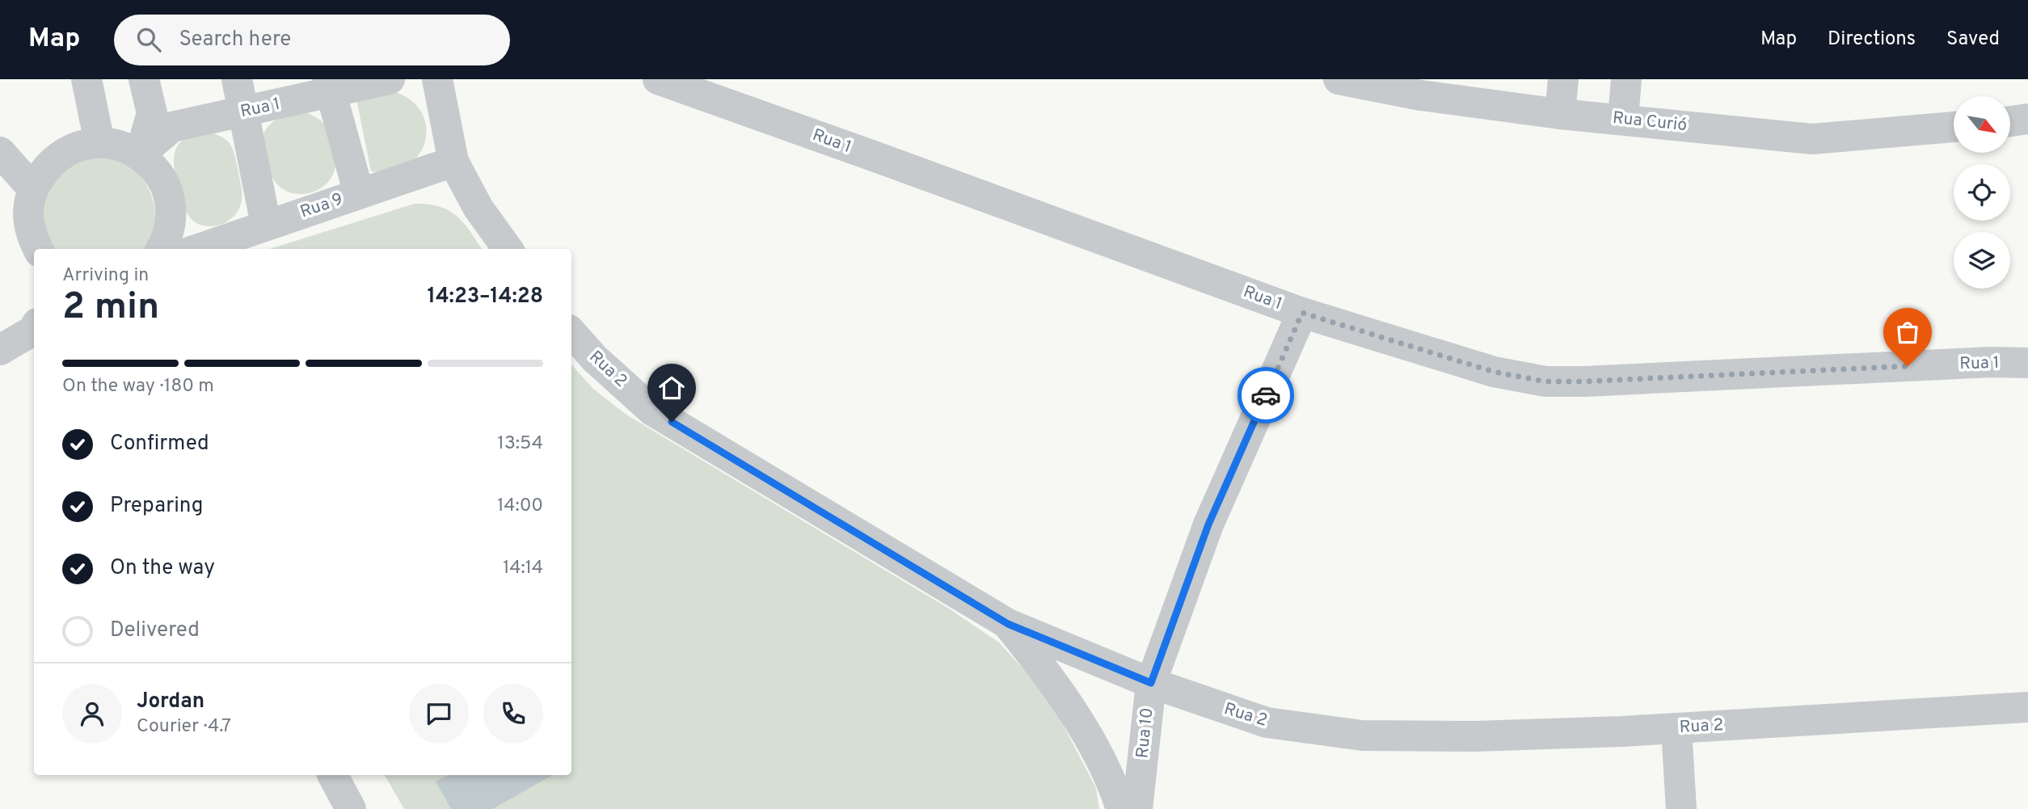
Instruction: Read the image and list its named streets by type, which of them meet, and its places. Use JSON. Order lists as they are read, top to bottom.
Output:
{
  "streets": {
    "street": [
      "Rua 1",
      "Rua Curió",
      "Rua 9",
      "Rua 2",
      "Rua 10"
    ]
  },
  "crossings": [
    ["Rua 1", "Rua 10"],
    ["Rua 2", "Rua 10"]
  ],
  "north": "bottom right",
  "page": {
    "header": "Map",
    "search": "Search here",
    "nav": ["Map", "Directions", "Saved"],
    "heading": ["2 min", "Arriving in", "14:23–14:28"],
    "panel": ["Jordan", "Courier · 4.7"],
    "bar": "On the way · 180 m",
    "list": [
      ["Confirmed", "13:54"],
      ["Preparing", "14:00"],
      ["On the way", "14:14"],
      "Delivered"
    ]
  }
}
